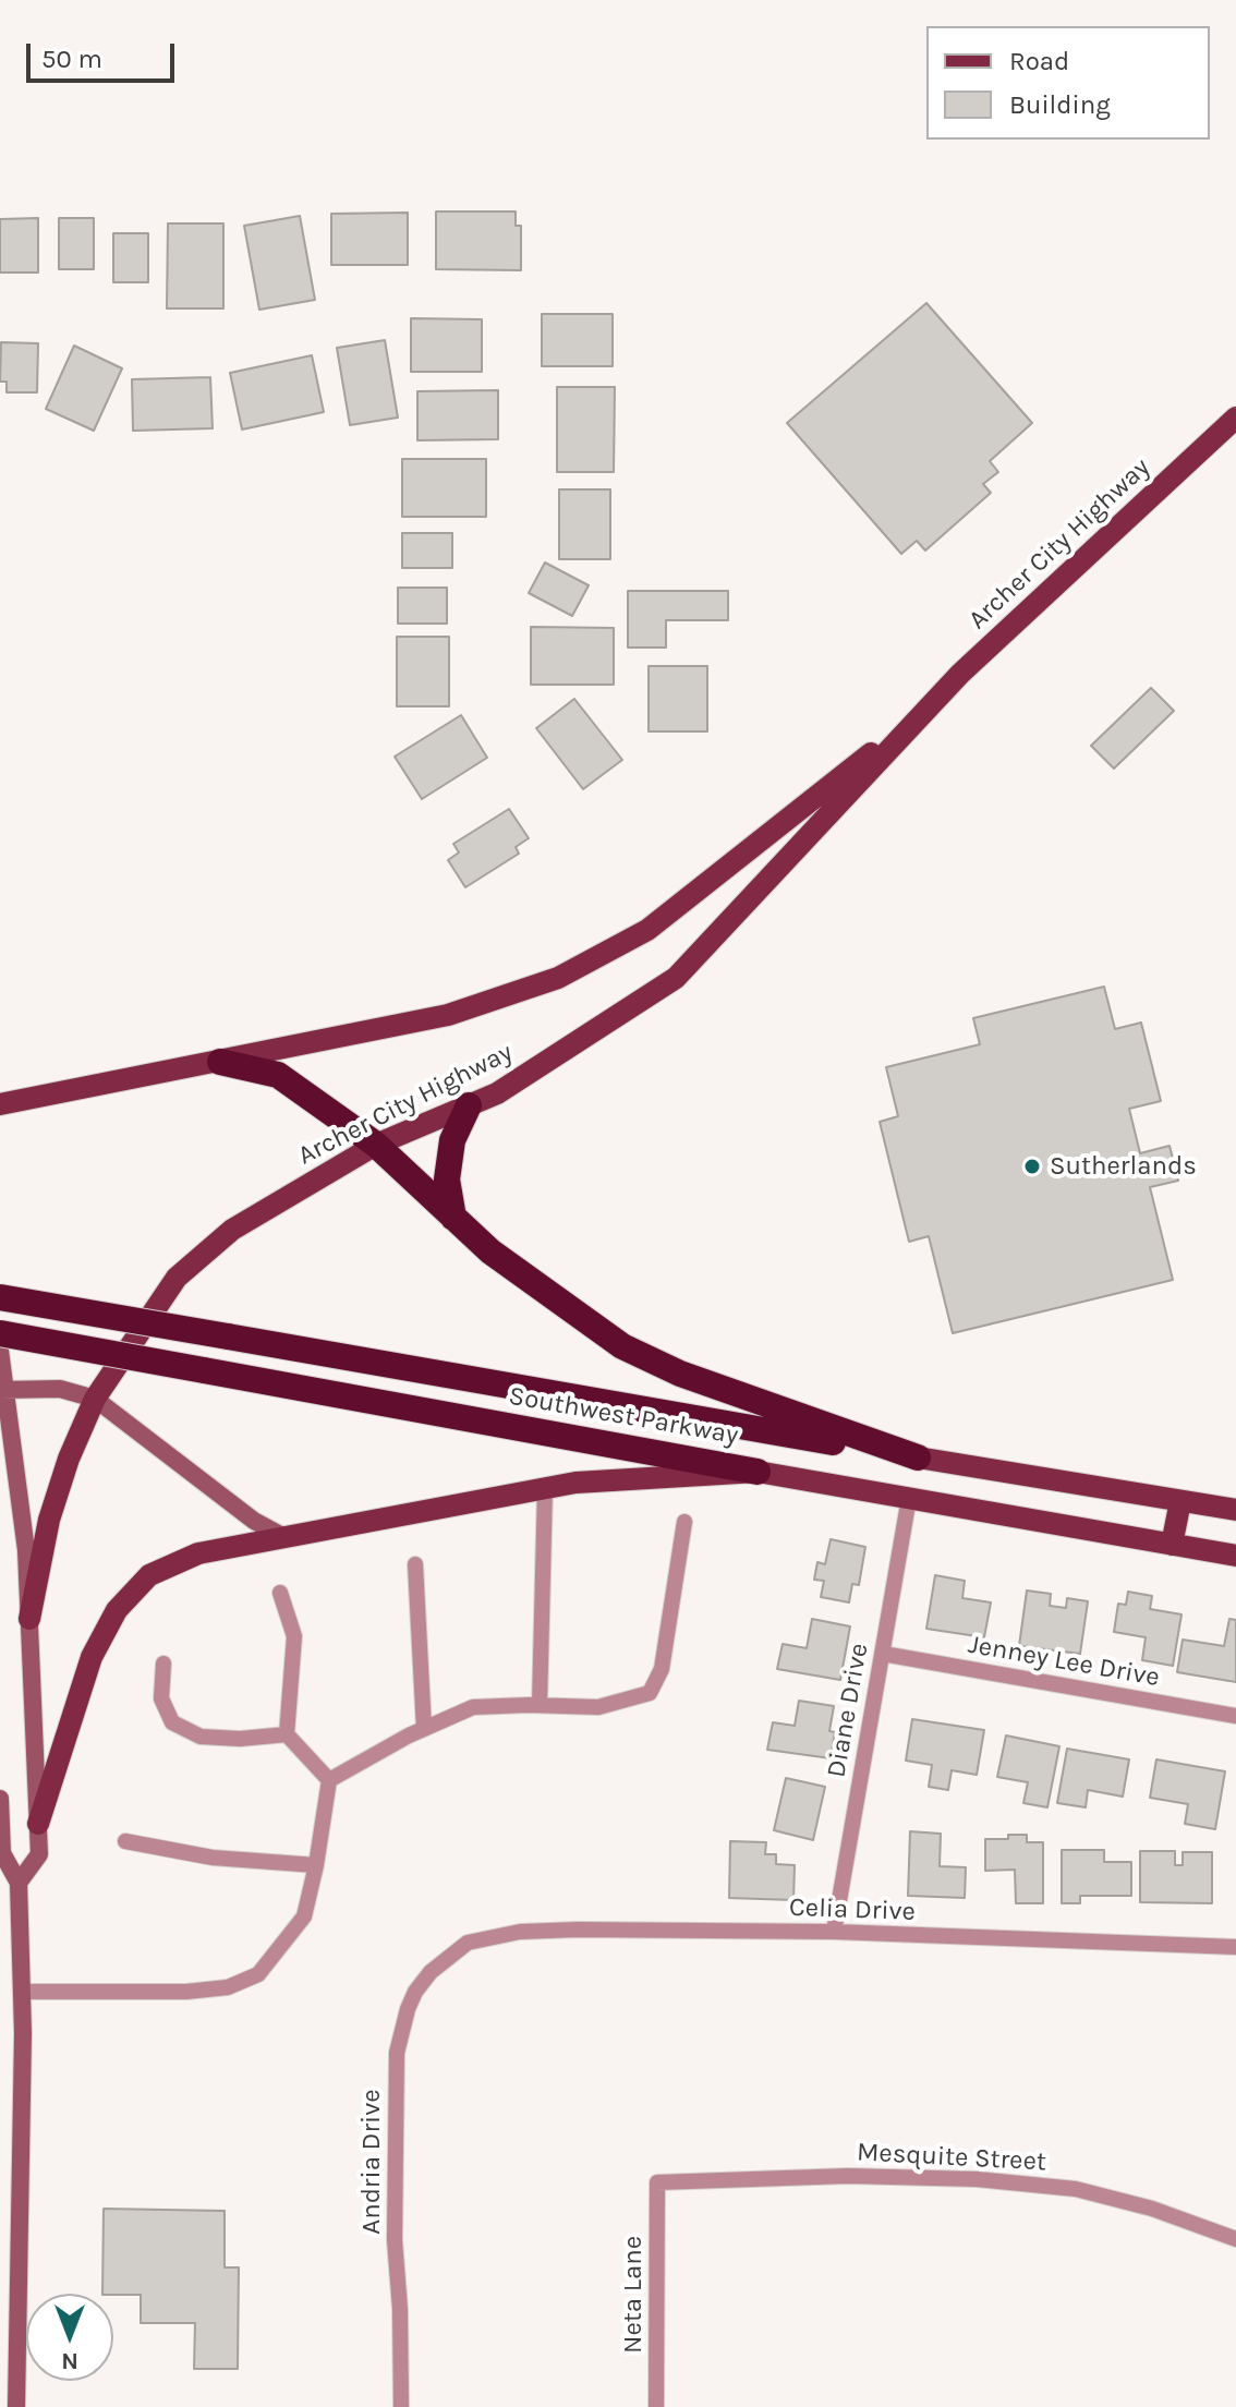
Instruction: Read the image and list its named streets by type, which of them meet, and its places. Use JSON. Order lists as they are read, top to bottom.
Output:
{
  "streets": {
    "highway": ["Southwest Parkway"],
    "main road": ["Archer City Highway"],
    "street": [
      "Jenney Lee Drive",
      "Diane Drive",
      "Celia Drive",
      "Mesquite Street",
      "Andria Drive",
      "Neta Lane"
    ]
  },
  "crossings": [
    ["Southwest Parkway", "Diane Drive"],
    ["Jenney Lee Drive", "Diane Drive"],
    ["Diane Drive", "Celia Drive"],
    ["Celia Drive", "Andria Drive"],
    ["Mesquite Street", "Neta Lane"]
  ],
  "places": ["Sutherlands"],
  "legend": ["Road", "Building"],
  "scale_bar": "50 m",
  "north": "bottom"
}
